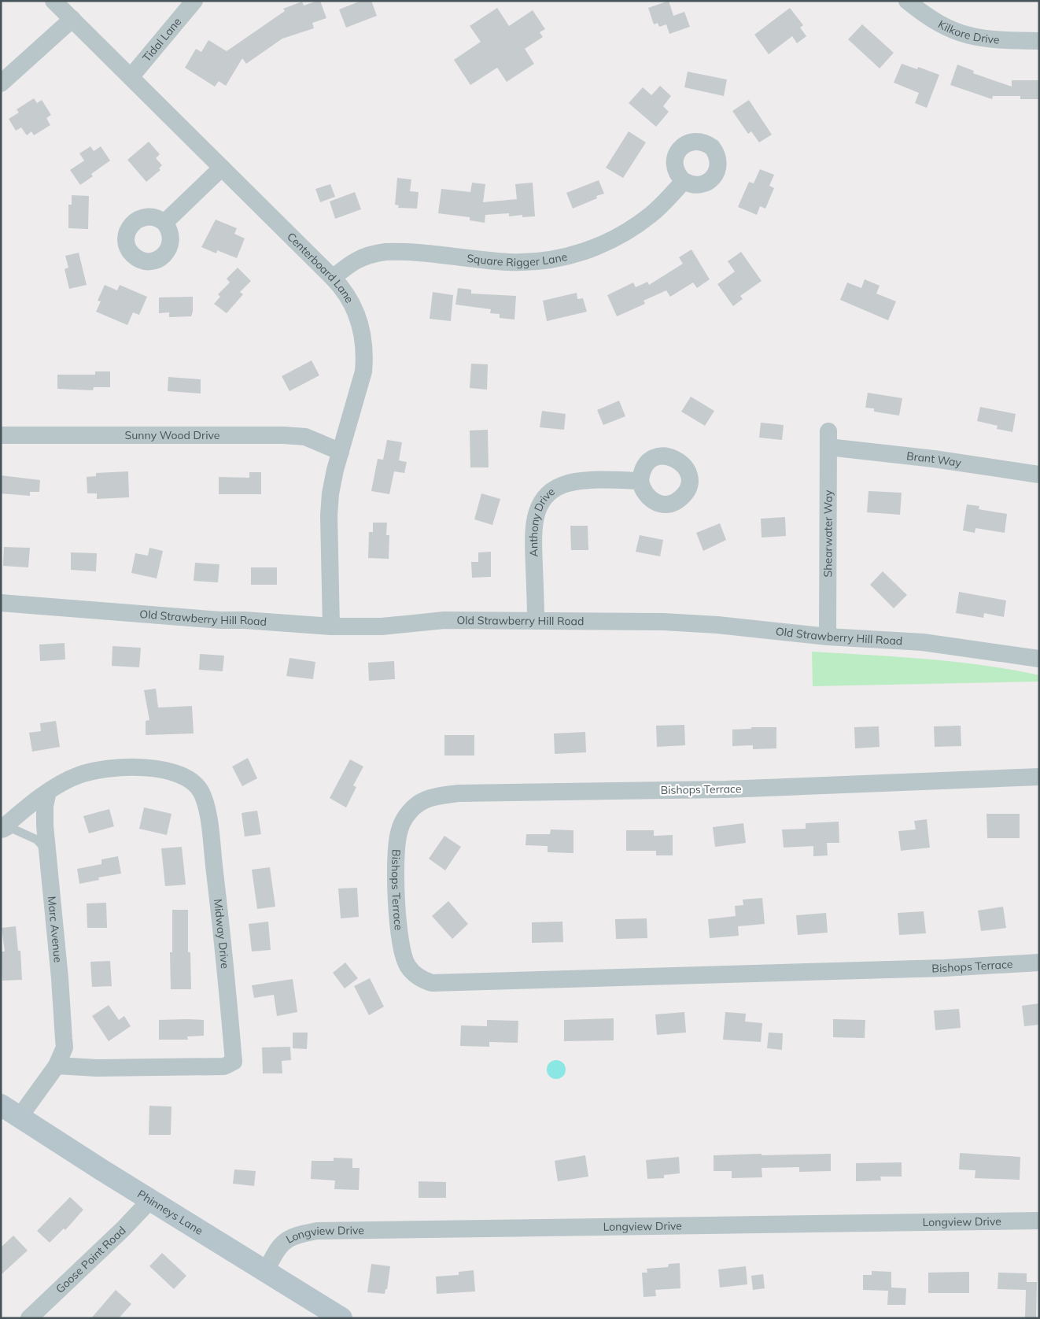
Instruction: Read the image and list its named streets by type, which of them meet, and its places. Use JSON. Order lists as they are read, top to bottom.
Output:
{
  "streets": {
    "main road": ["Phinneys Lane"],
    "street": [
      "Kilkore Drive",
      "Tidal Lane",
      "Square Rigger Lane",
      "Centerboard Lane",
      "Sunny Wood Drive",
      "Brant Way",
      "Anthony Drive",
      "Shearwater Way",
      "Old Strawberry Hill Road",
      "Bishops Terrace",
      "Marc Avenue",
      "Midway Drive",
      "Longview Drive",
      "Goose Point Road"
    ]
  },
  "crossings": [
    ["Tidal Lane", "Centerboard Lane"],
    ["Square Rigger Lane", "Centerboard Lane"],
    ["Centerboard Lane", "Sunny Wood Drive"],
    ["Centerboard Lane", "Old Strawberry Hill Road"],
    ["Brant Way", "Shearwater Way"],
    ["Anthony Drive", "Old Strawberry Hill Road"],
    ["Shearwater Way", "Old Strawberry Hill Road"],
    ["Marc Avenue", "Midway Drive"],
    ["Phinneys Lane", "Longview Drive"],
    ["Phinneys Lane", "Goose Point Road"]
  ]
}
